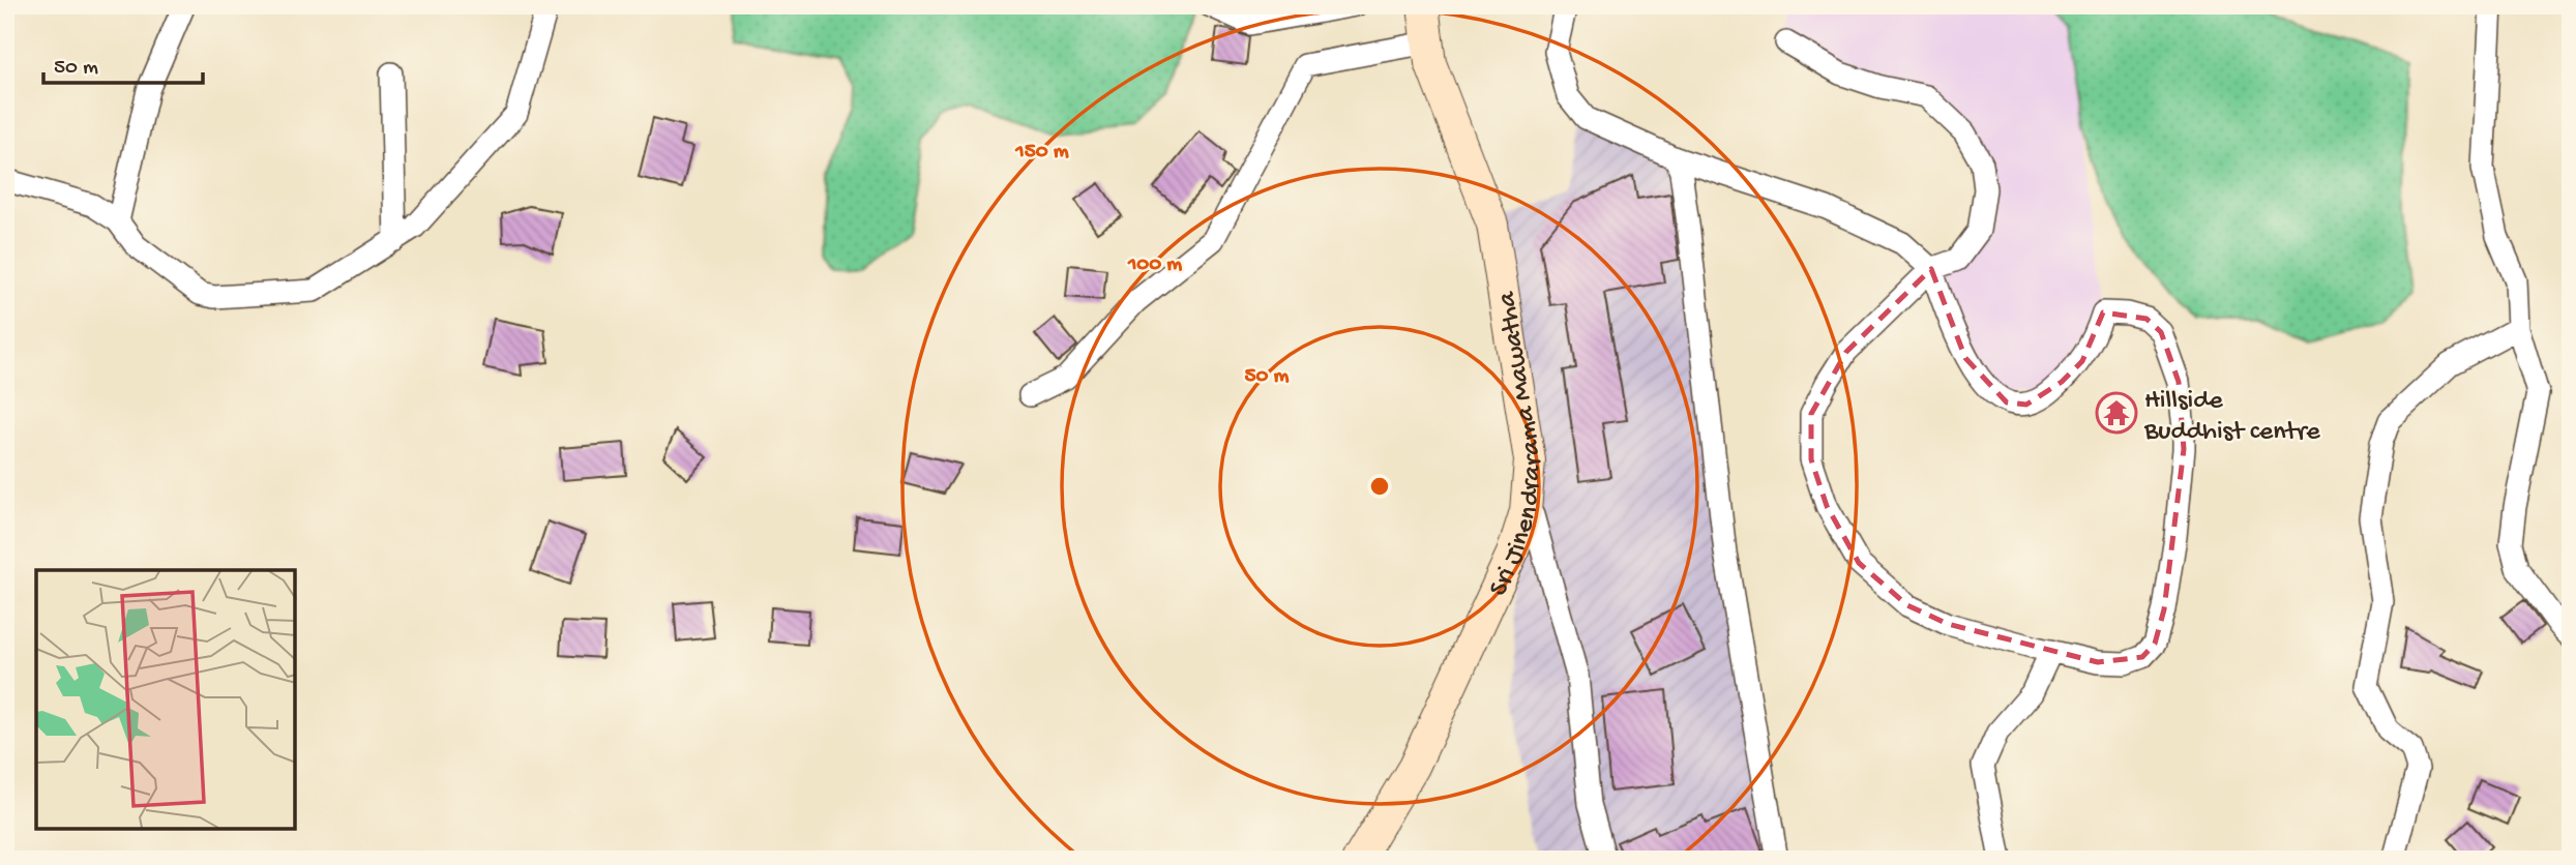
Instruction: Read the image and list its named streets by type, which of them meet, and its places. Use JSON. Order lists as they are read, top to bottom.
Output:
{
  "streets": {
    "main road": ["Sri Jinendrarama Mawatha"]
  },
  "places": {
    "temple": ["Hillside Buddhist centre"]
  },
  "scale_bar": "50 m",
  "rings": ["150 m", "100 m", "50 m"]
}
